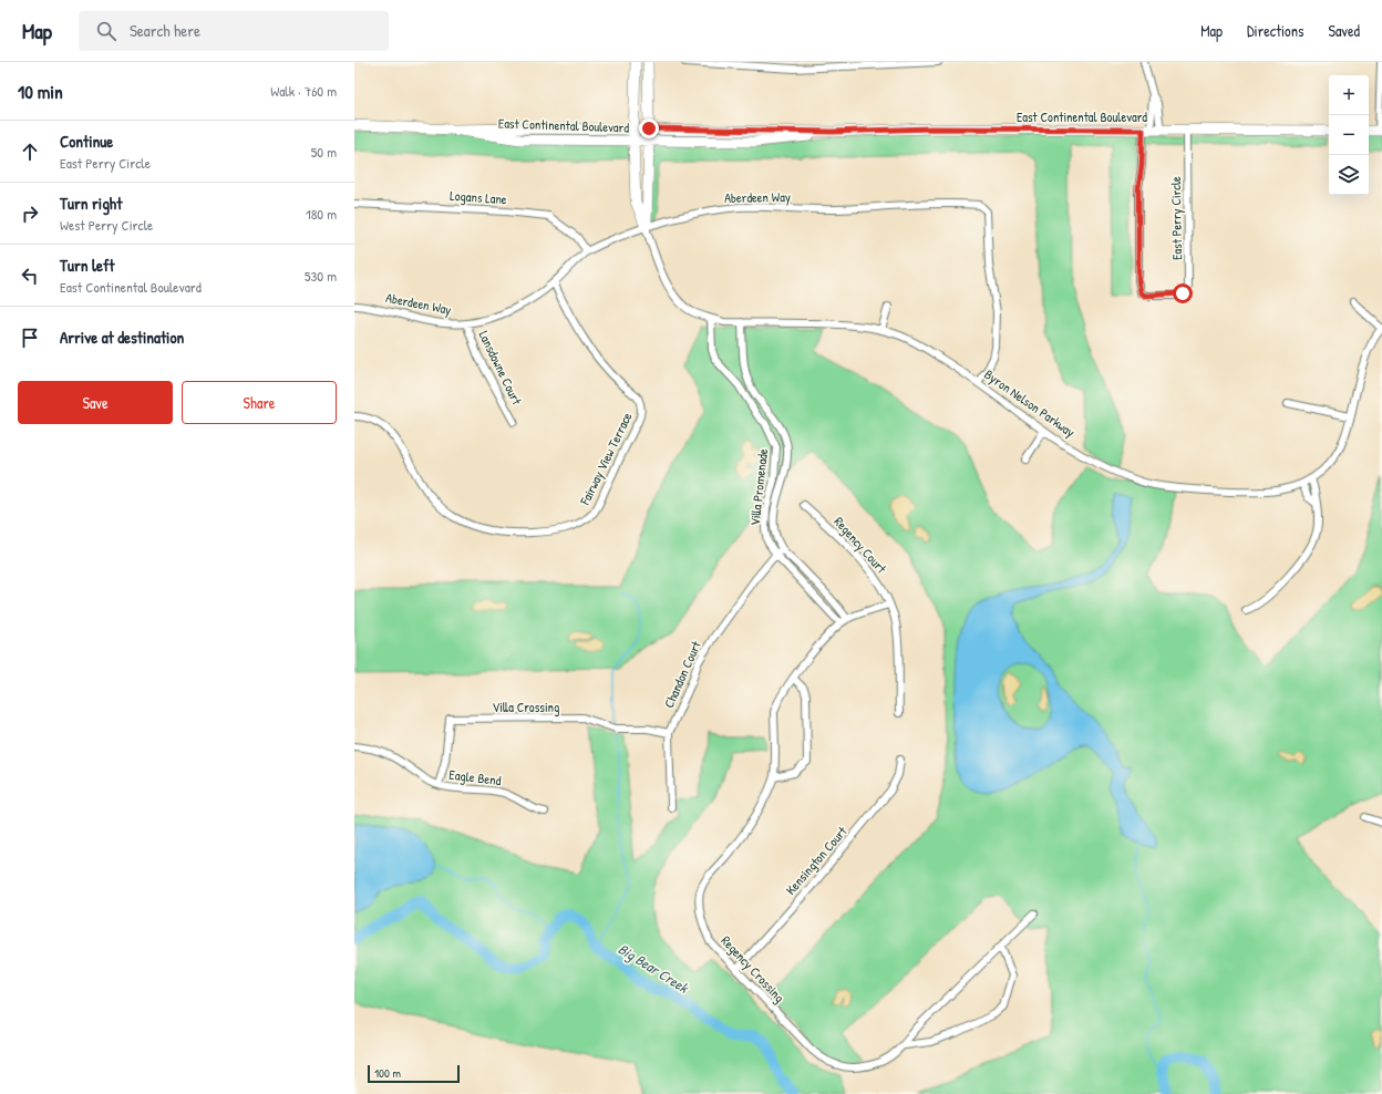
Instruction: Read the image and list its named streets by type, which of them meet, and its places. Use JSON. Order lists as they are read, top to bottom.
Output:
{
  "streets": {
    "main road": ["East Continental Boulevard", "Byron Nelson Parkway"],
    "street": [
      "Logans Lane",
      "Aberdeen Way",
      "East Perry Circle",
      "Lansdowne Court",
      "Fairway View Terrace",
      "Villa Promenade",
      "Regency Court",
      "Chandon Court",
      "Villa Crossing",
      "Eagle Bend",
      "Kensington Court",
      "Regency Crossing"
    ]
  },
  "crossings": [
    ["East Continental Boulevard", "East Perry Circle"],
    ["East Continental Boulevard", "Byron Nelson Parkway"],
    ["Logans Lane", "Aberdeen Way"],
    ["Aberdeen Way", "Lansdowne Court"],
    ["Aberdeen Way", "Byron Nelson Parkway"],
    ["Aberdeen Way", "Fairway View Terrace"],
    ["Byron Nelson Parkway", "Villa Promenade"],
    ["Villa Promenade", "Chandon Court"],
    ["Villa Promenade", "Regency Crossing"],
    ["Regency Court", "Regency Crossing"],
    ["Chandon Court", "Villa Crossing"],
    ["Villa Crossing", "Eagle Bend"],
    ["Kensington Court", "Regency Crossing"]
  ],
  "water": ["Big Bear Creek"],
  "scale_bar": "100 m",
  "page": {
    "header": "Map",
    "search": "Search here",
    "nav": ["Map", "Directions", "Saved"],
    "heading": ["10 min", "Walk · 760 m"],
    "map_buttons": ["+", "−"],
    "list": [
      ["Continue", "East Perry Circle", "50 m"],
      ["Turn right", "West Perry Circle", "180 m"],
      ["Turn left", "East Continental Boulevard", "530 m"],
      "Arrive at destination"
    ],
    "buttons": ["Save", "Share"],
    "scale": "100 m"
  }
}
